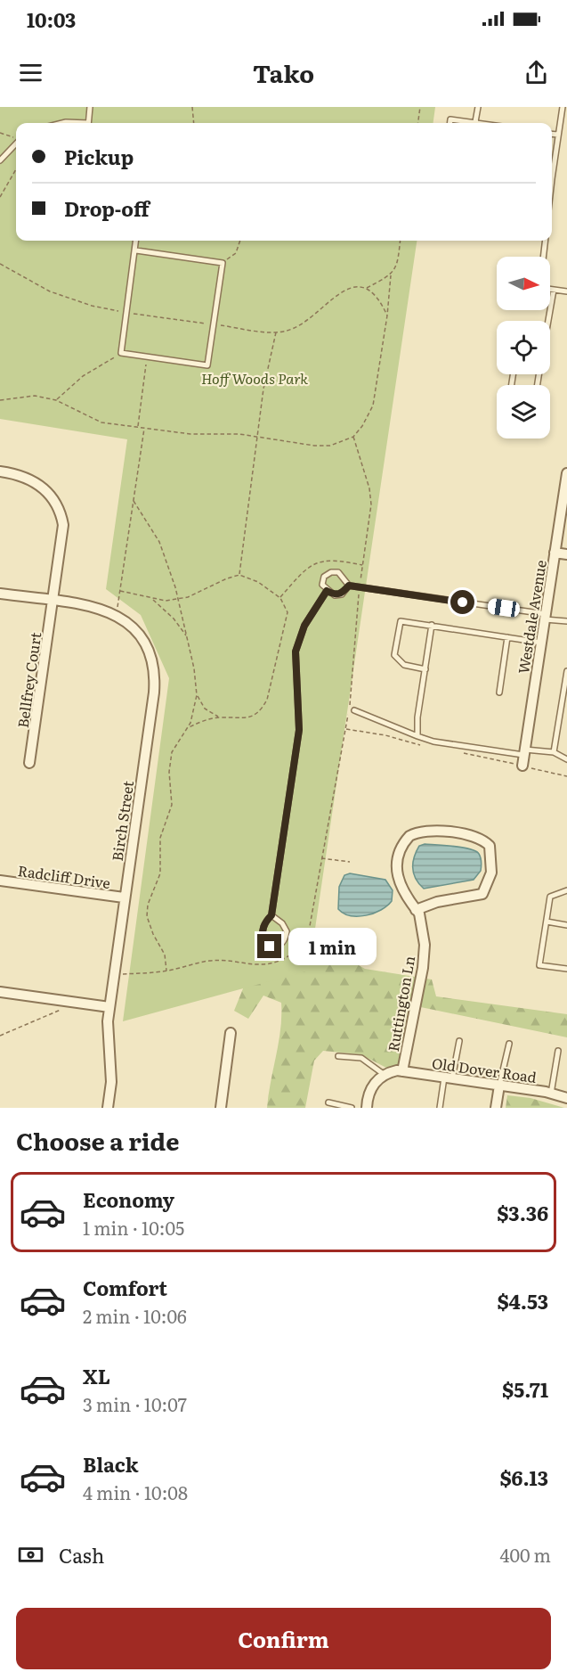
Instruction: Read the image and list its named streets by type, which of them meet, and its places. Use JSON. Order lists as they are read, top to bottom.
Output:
{
  "streets": {
    "street": [
      "Westdale Avenue",
      "Bellfrey Court",
      "Birch Street",
      "Radcliff Drive",
      "Ruttington Ln",
      "Old Dover Road"
    ]
  },
  "crossings": [
    ["Bellfrey Court", "Birch Street"],
    ["Birch Street", "Radcliff Drive"],
    ["Ruttington Ln", "Old Dover Road"]
  ],
  "parks": ["Hoff Woods Park"],
  "north": "right",
  "page": {
    "status": "10:03",
    "header": "Tako",
    "banner": ["Pickup", "Drop-off"],
    "bubble": "1 min",
    "heading": "Choose a ride",
    "list": [
      {
        "name": "Economy",
        "note": "1 min · 10:05",
        "value": "$3.36"
      },
      {
        "name": "Comfort",
        "note": "2 min · 10:06",
        "value": "$4.53"
      },
      {
        "name": "XL",
        "note": "3 min · 10:07",
        "value": "$5.71"
      },
      {
        "name": "Black",
        "note": "4 min · 10:08",
        "value": "$6.13"
      }
    ],
    "pay": ["Cash", "400 m"],
    "buttons": "Confirm"
  }
}
